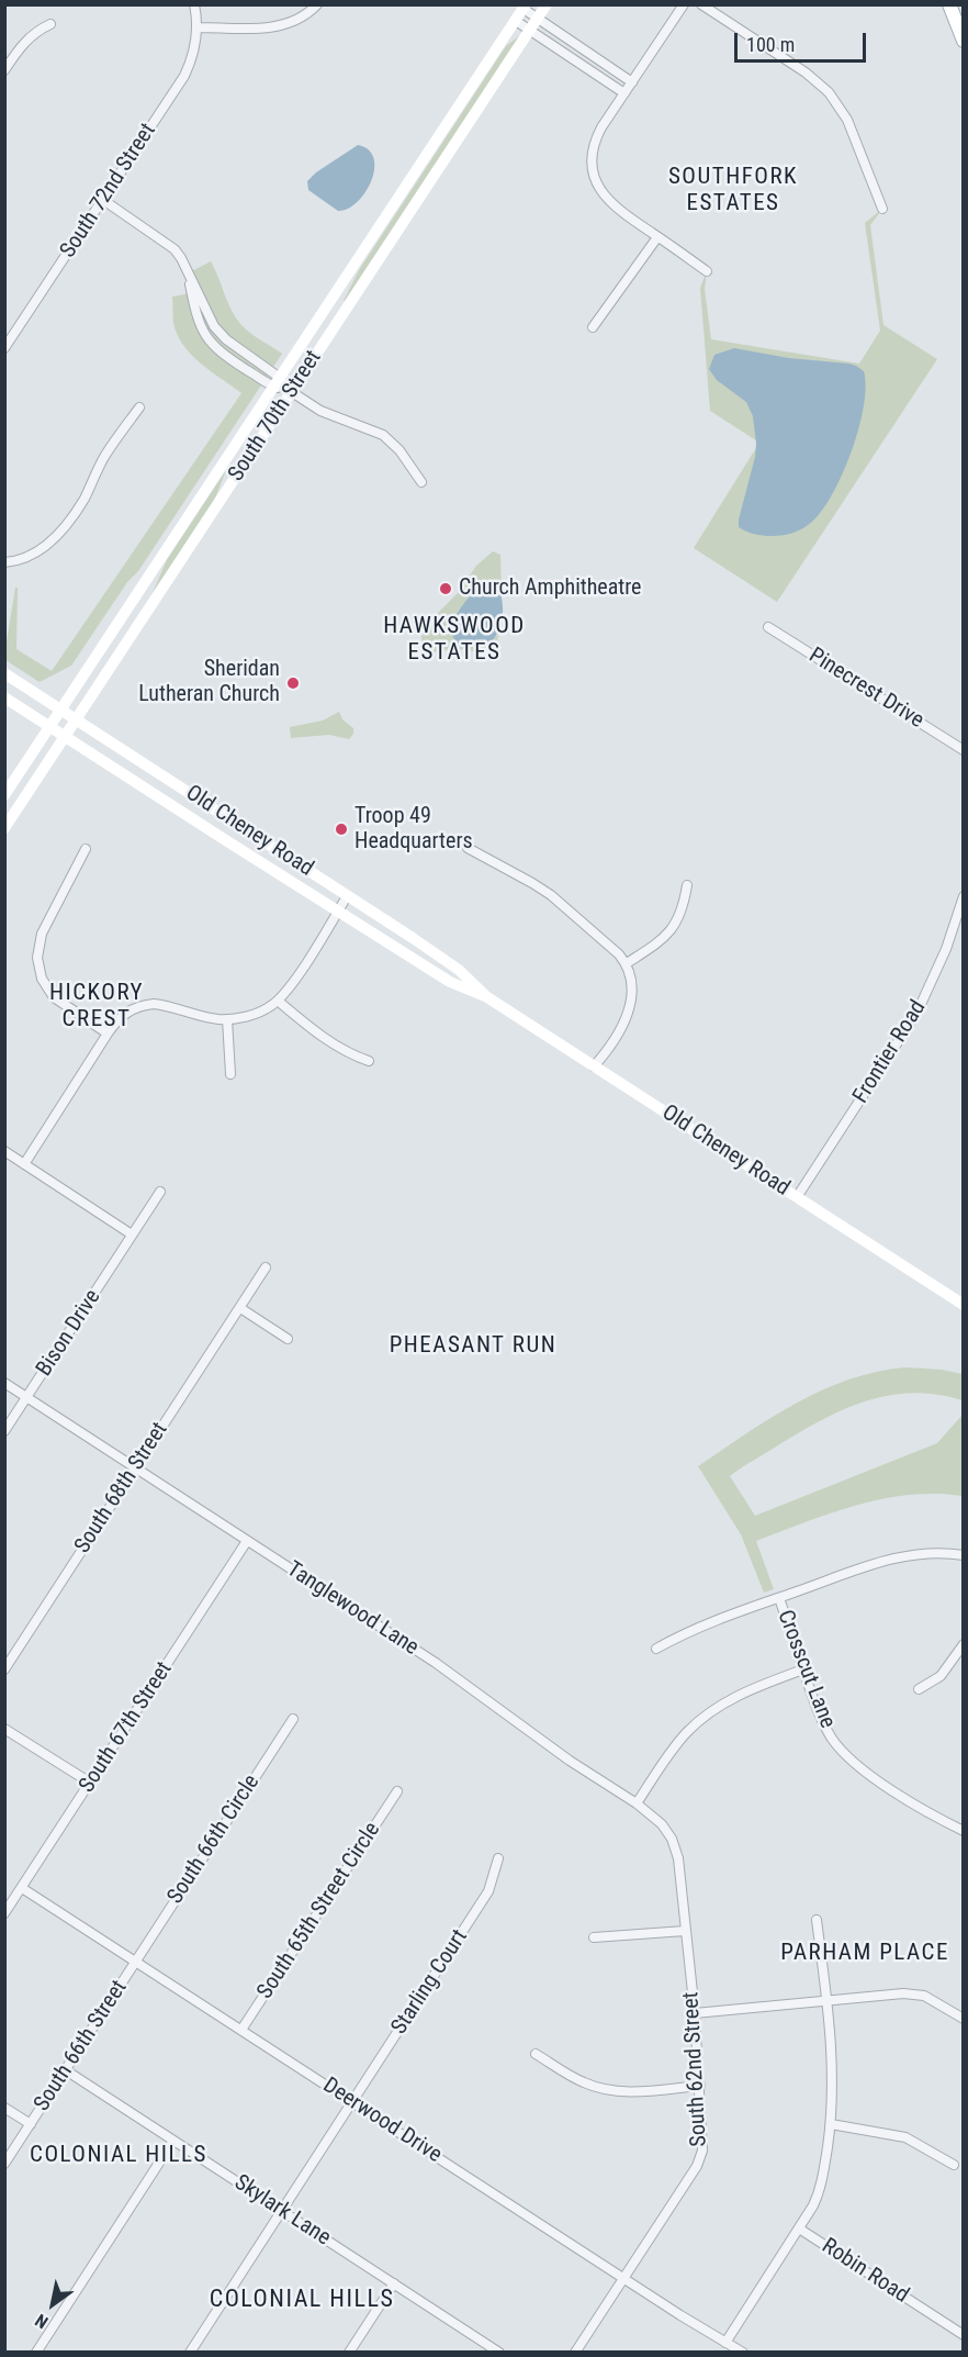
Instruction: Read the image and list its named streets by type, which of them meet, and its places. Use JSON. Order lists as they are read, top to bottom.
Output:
{
  "streets": {
    "main road": ["South 70th Street", "Old Cheney Road"],
    "street": [
      "South 72nd Street",
      "Pinecrest Drive",
      "Frontier Road",
      "Bison Drive",
      "South 68th Street",
      "Tanglewood Lane",
      "Crosscut Lane",
      "South 67th Street",
      "South 66th Circle",
      "South 65th Street Circle",
      "Starling Court",
      "South 66th Street",
      "South 62nd Street",
      "Deerwood Drive",
      "Skylark Lane",
      "Robin Road"
    ]
  },
  "crossings": [
    ["South 70th Street", "Old Cheney Road"],
    ["Old Cheney Road", "Frontier Road"],
    ["Bison Drive", "Tanglewood Lane"],
    ["South 68th Street", "Tanglewood Lane"],
    ["Tanglewood Lane", "South 67th Street"],
    ["Tanglewood Lane", "South 62nd Street"],
    ["South 67th Street", "Deerwood Drive"],
    ["South 66th Circle", "South 66th Street"],
    ["South 66th Circle", "Deerwood Drive"],
    ["South 65th Street Circle", "Deerwood Drive"],
    ["Starling Court", "Deerwood Drive"],
    ["Starling Court", "Skylark Lane"],
    ["South 66th Street", "Deerwood Drive"],
    ["South 66th Street", "Skylark Lane"],
    ["South 62nd Street", "Deerwood Drive"]
  ],
  "districts": [
    "SOUTHFORK ESTATES",
    "HAWKSWOOD ESTATES",
    "HICKORY CREST",
    "PHEASANT RUN",
    "PARHAM PLACE",
    "COLONIAL HILLS",
    "COLONIAL HILLS"
  ],
  "places": ["Church Amphitheatre", "Sheridan Lutheran Church", "Troop 49 Headquarters"],
  "scale_bar": "100 m",
  "north": "bottom left"
}
